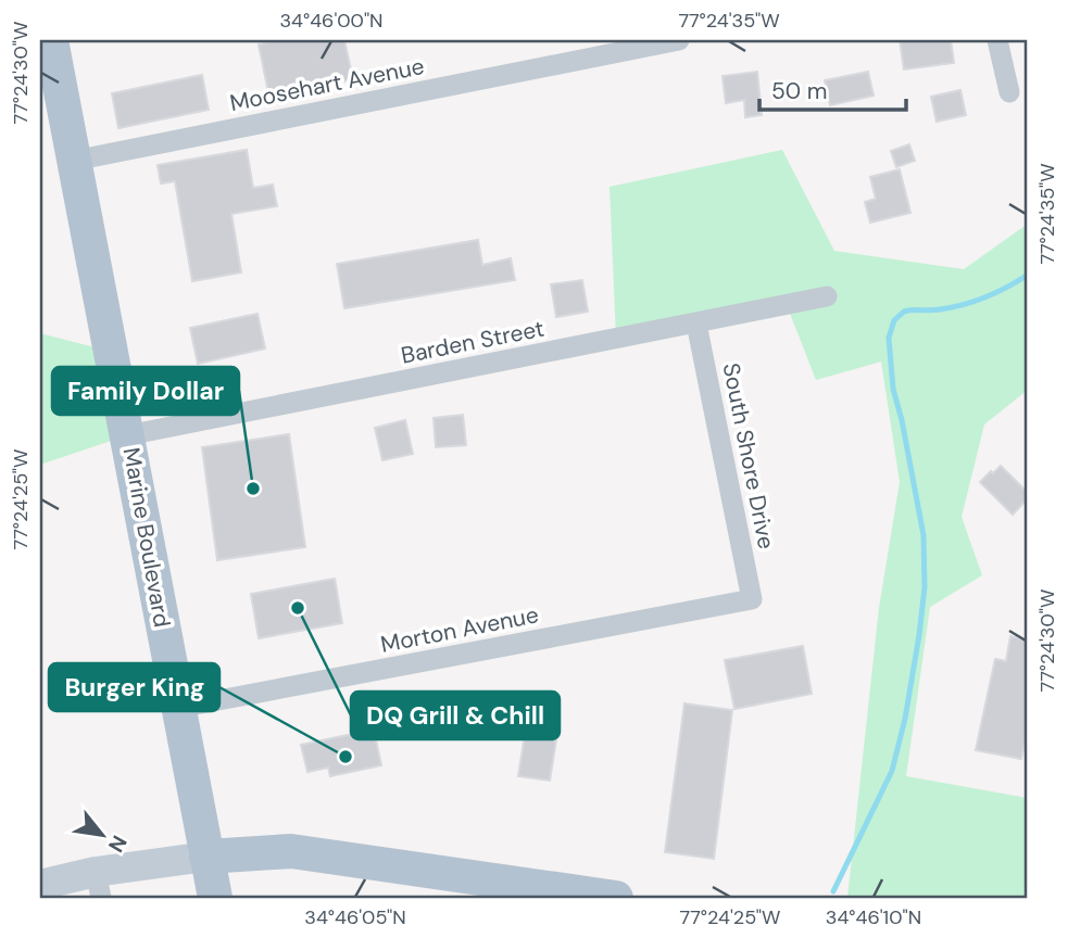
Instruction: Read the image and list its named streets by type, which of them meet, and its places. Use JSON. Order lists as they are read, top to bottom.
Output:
{
  "streets": {
    "main road": ["Marine Boulevard"],
    "street": [
      "Moosehart Avenue",
      "Barden Street",
      "South Shore Drive",
      "Morton Avenue"
    ]
  },
  "crossings": [
    ["Moosehart Avenue", "Marine Boulevard"],
    ["Barden Street", "South Shore Drive"],
    ["Barden Street", "Marine Boulevard"],
    ["South Shore Drive", "Morton Avenue"],
    ["Marine Boulevard", "Morton Avenue"]
  ],
  "places": ["Family Dollar", "DQ Grill & Chill", "Burger King"],
  "scale_bar": "50 m",
  "north": "bottom right",
  "coordinates": [
    "34°46'00\"N",
    "77°24'35\"W",
    "77°24'30\"W",
    "77°24'25\"W",
    "34°46'05\"N",
    "34°46'10\"N"
  ]
}
